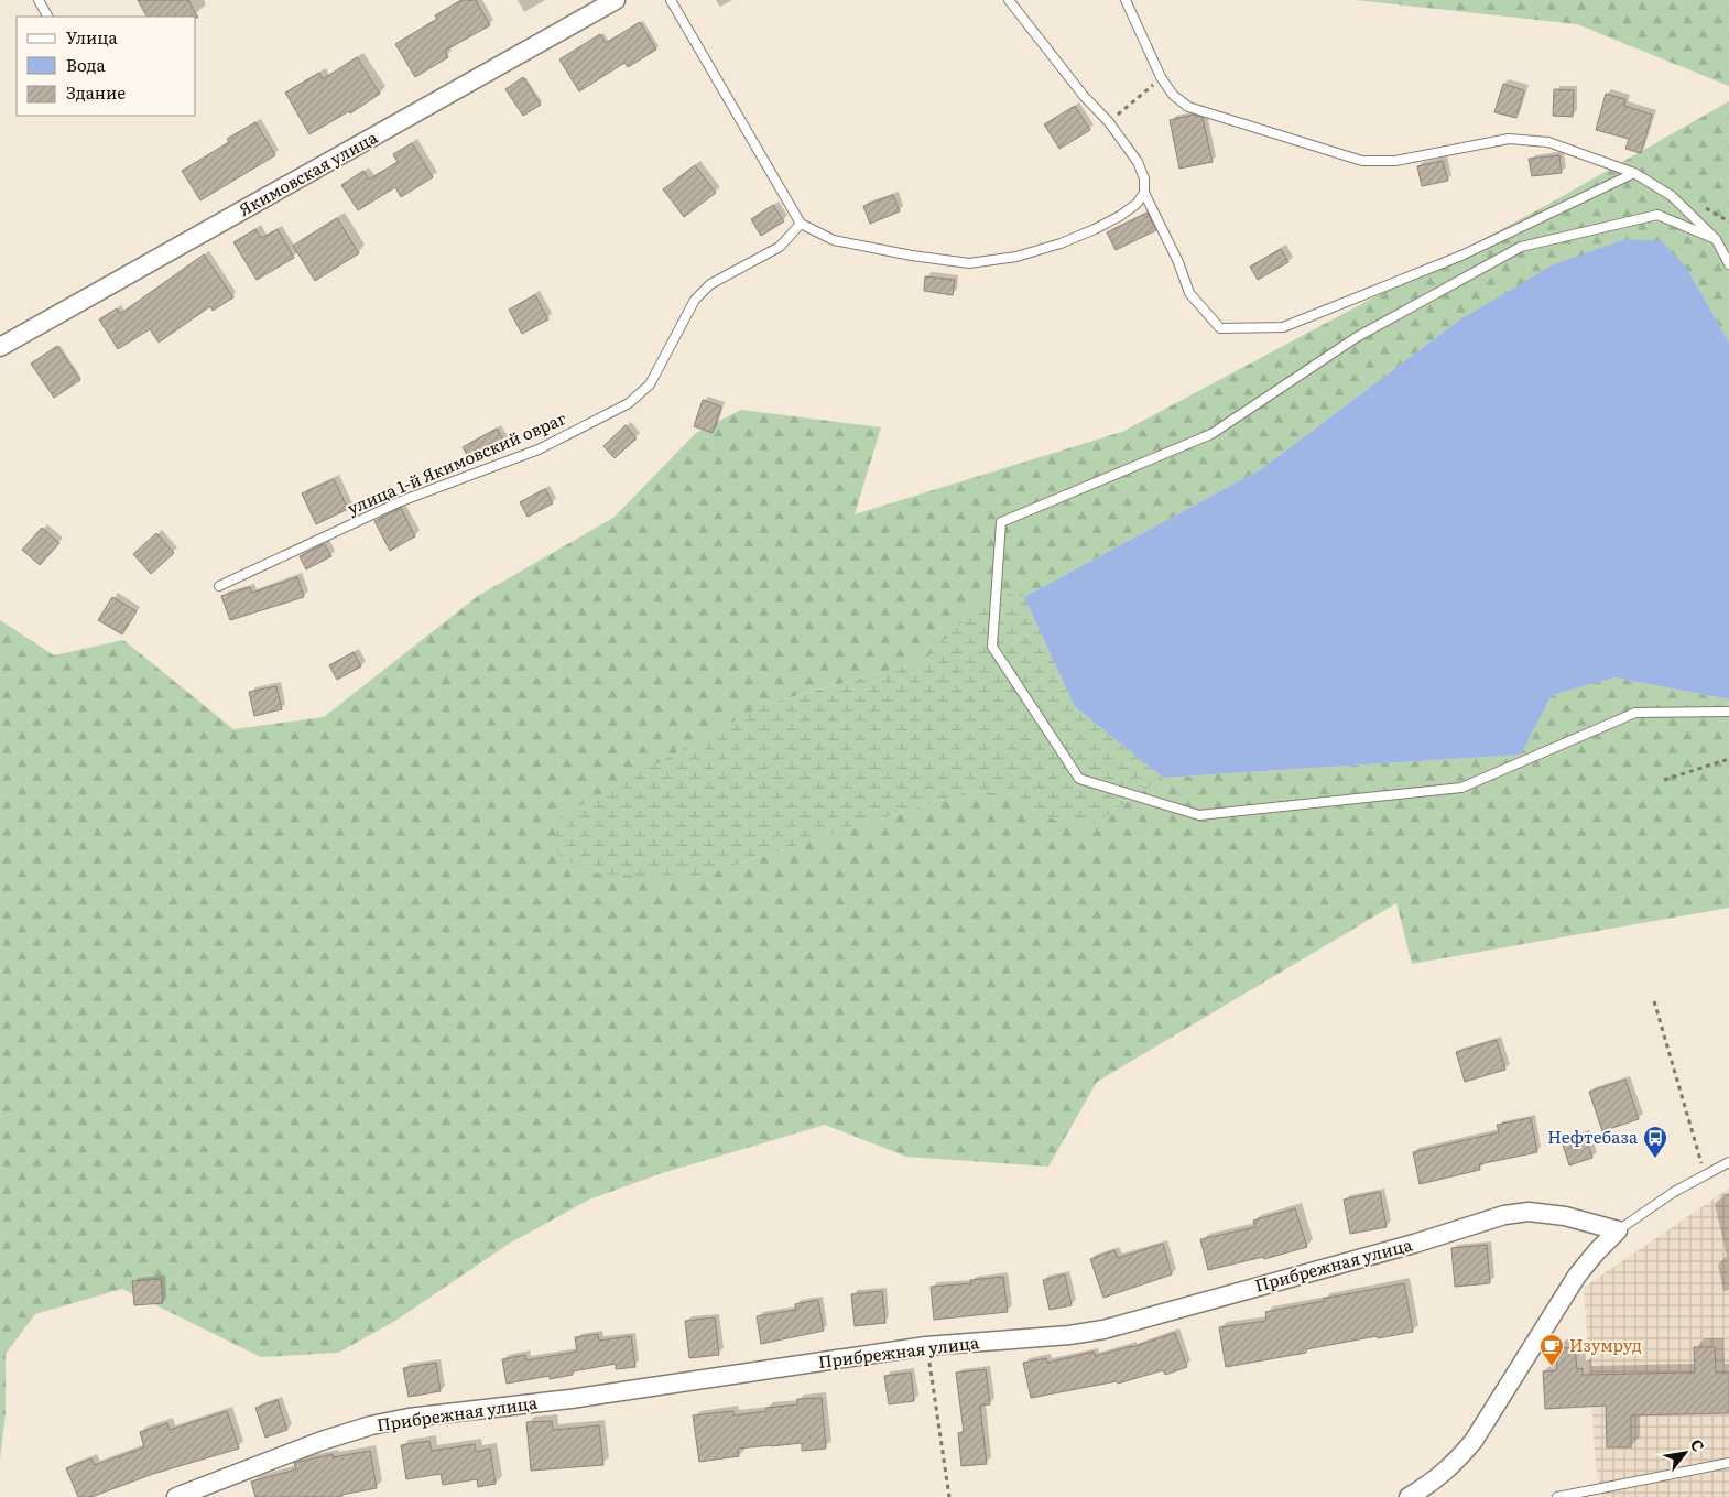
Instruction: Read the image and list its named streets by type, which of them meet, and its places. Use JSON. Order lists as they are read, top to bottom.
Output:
{
  "streets": {
    "street": ["Якимовская улица", "Прибрежная улица"],
    "lane": ["улица 1-й Якимовский овраг"]
  },
  "places": {
    "bus stop": ["Нефтебаза"],
    "cafe": ["Изумруд"]
  },
  "legend": ["Улица", "Вода", "Здание"],
  "north": "top right"
}
